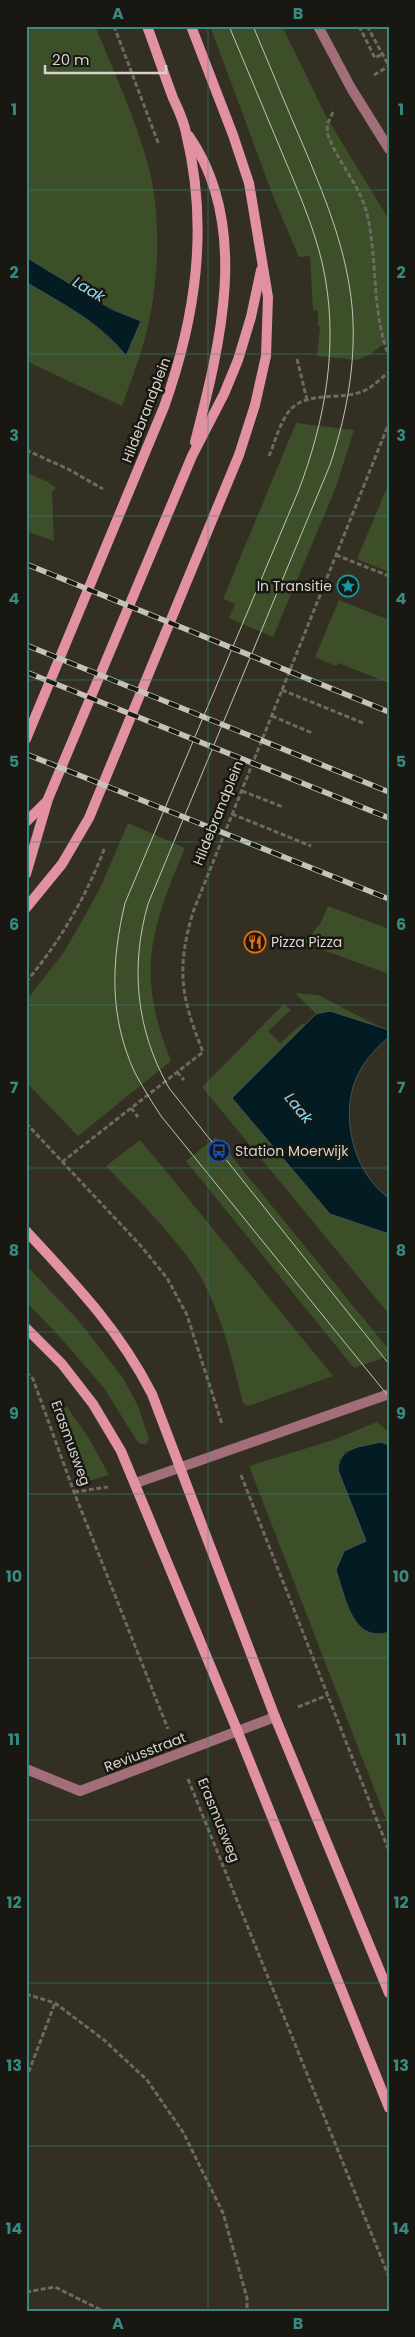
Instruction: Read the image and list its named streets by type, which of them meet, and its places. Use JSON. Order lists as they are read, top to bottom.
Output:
{
  "streets": {
    "main road": ["Hildebrandplein", "Erasmusweg"],
    "street": ["Reviusstraat"]
  },
  "crossings": [
    ["Erasmusweg", "Reviusstraat"]
  ],
  "water": ["Laak"],
  "places": {
    "place": ["In Transitie"],
    "restaurant": ["Pizza Pizza"],
    "bus stop": ["Station Moerwijk"]
  },
  "scale_bar": "20 m",
  "grid": {
    "columns": ["A", "B"],
    "rows": [
      "1",
      "2",
      "3",
      "4",
      "5",
      "6",
      "7",
      "8",
      "9",
      "10",
      "11",
      "12",
      "13",
      "14"
    ]
  }
}
